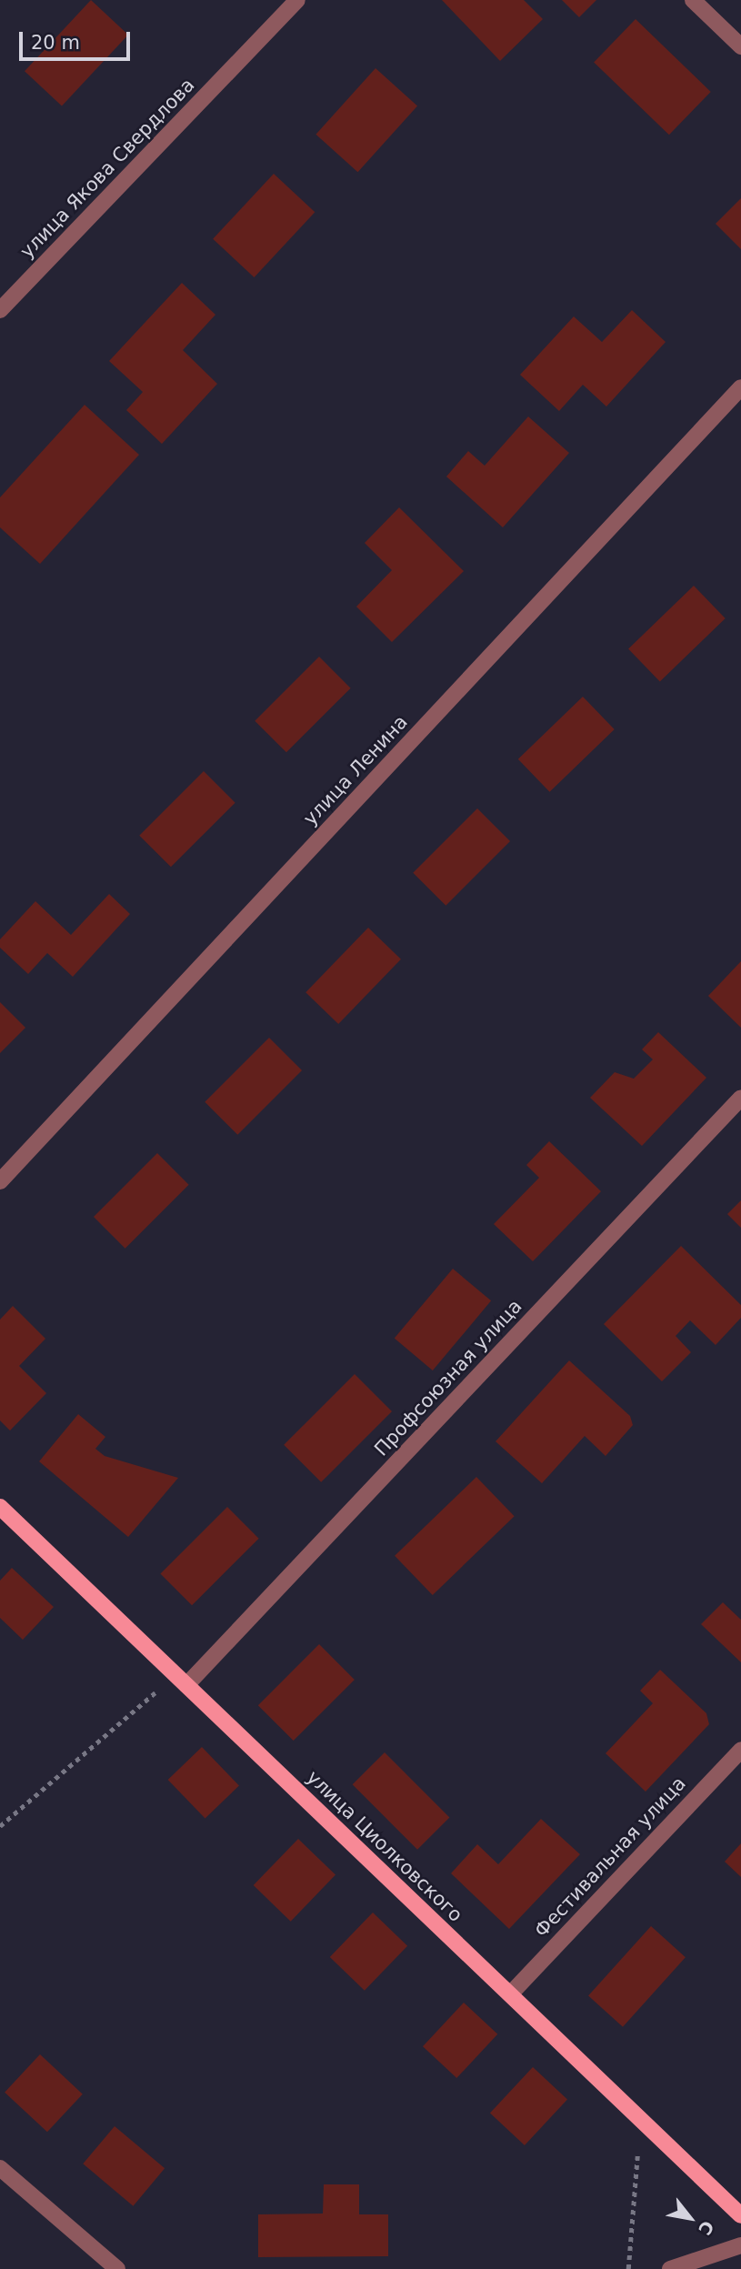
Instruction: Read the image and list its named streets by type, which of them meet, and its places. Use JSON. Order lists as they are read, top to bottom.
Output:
{
  "streets": {
    "main road": ["улица Циолковского"],
    "street": [
      "улица Якова Свердлова",
      "улица Ленина",
      "Профсоюзная улица",
      "Фестивальная улица"
    ]
  },
  "crossings": [
    ["Профсоюзная улица", "улица Циолковского"],
    ["улица Циолковского", "Фестивальная улица"]
  ],
  "scale_bar": "20 m",
  "north": "bottom right"
}
